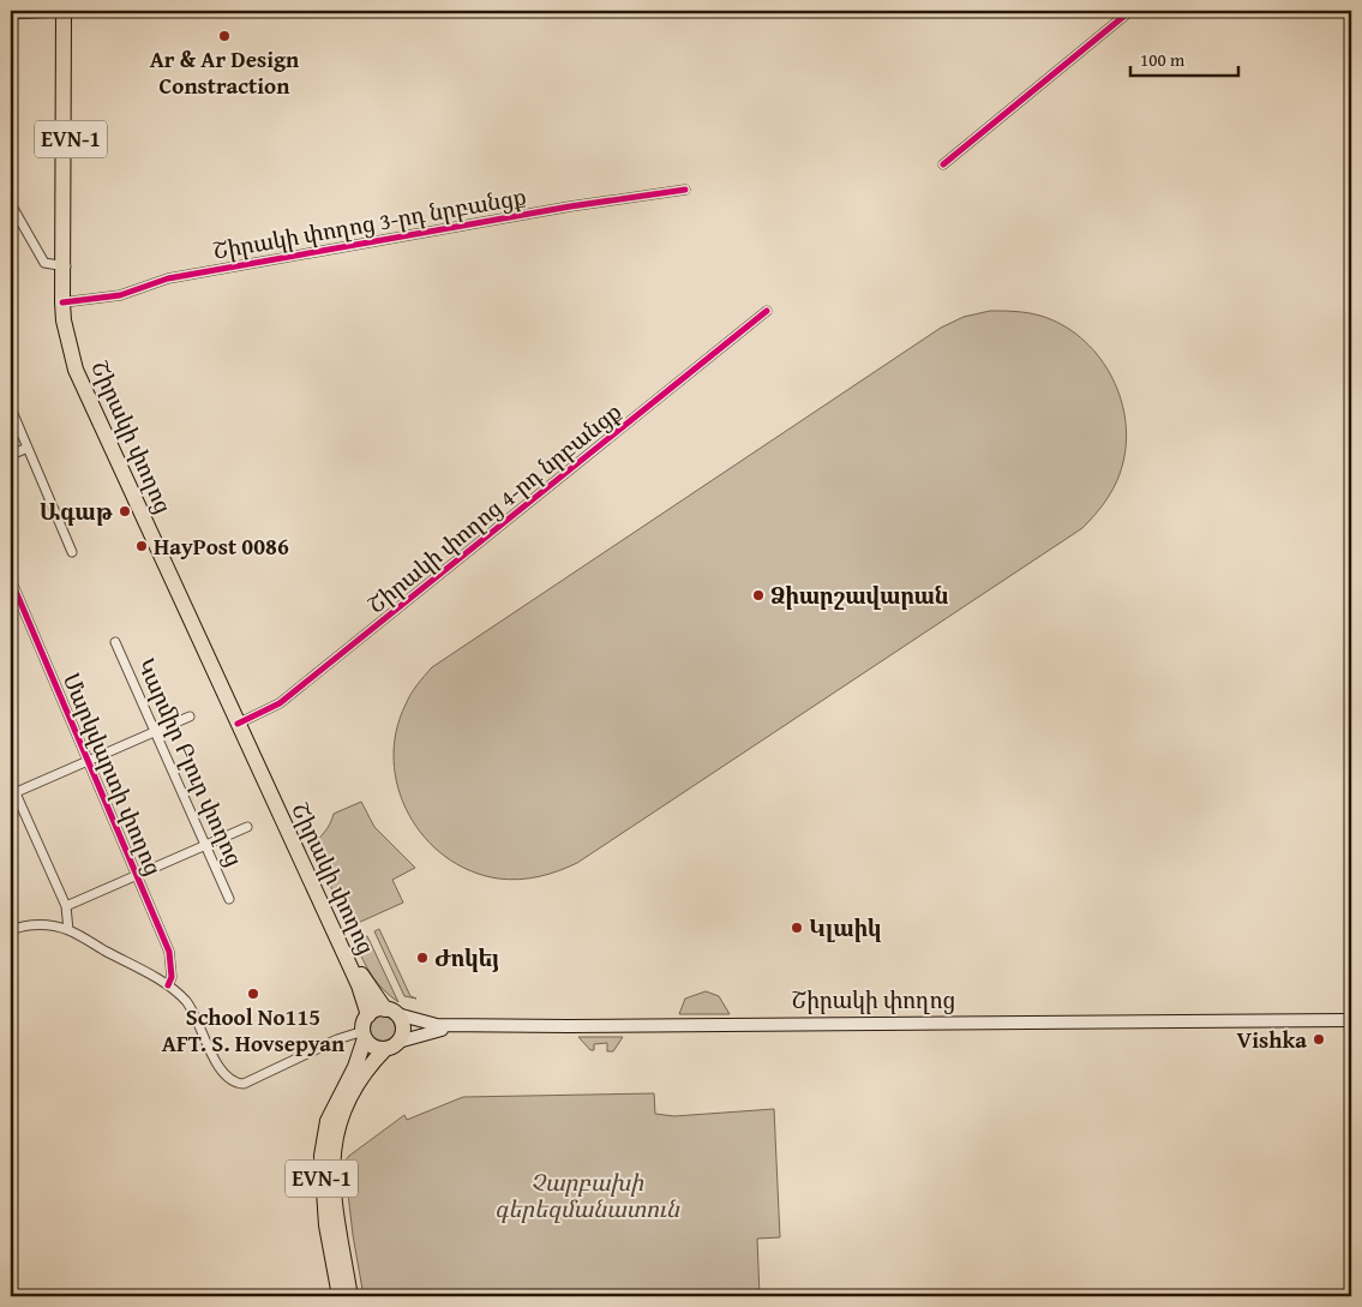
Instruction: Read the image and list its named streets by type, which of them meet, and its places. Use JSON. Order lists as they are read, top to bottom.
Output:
{
  "streets": {
    "highway": ["EVN-1", "Շիրակի փողոց"],
    "street": [
      "Շիրակի փողոց 3-րդ նրբանցք",
      "Շիրակի փողոց 4-րդ նրբանցք",
      "Կարմիր Բլուր փողոց",
      "Մարկվարտի փողոց"
    ]
  },
  "crossings": [
    ["EVN-1", "Շիրակի փողոց"],
    ["Շիրակի փողոց 3-րդ նրբանցք", "Շիրակի փողոց"],
    ["Շիրակի փողոց", "Շիրակի փողոց 4-րդ նրբանցք"]
  ],
  "parks": ["Չարբախի գերեզմանատուն"],
  "places": [
    "Ar & Ar Design Constraction",
    "Ագաթ",
    "HayPost 0086",
    "Ձիարշավարան",
    "Կլաիկ",
    "Ժոկեյ",
    "School No115 AFT. S. Hovsepyan",
    "Vishka"
  ],
  "scale_bar": "100 m"
}
